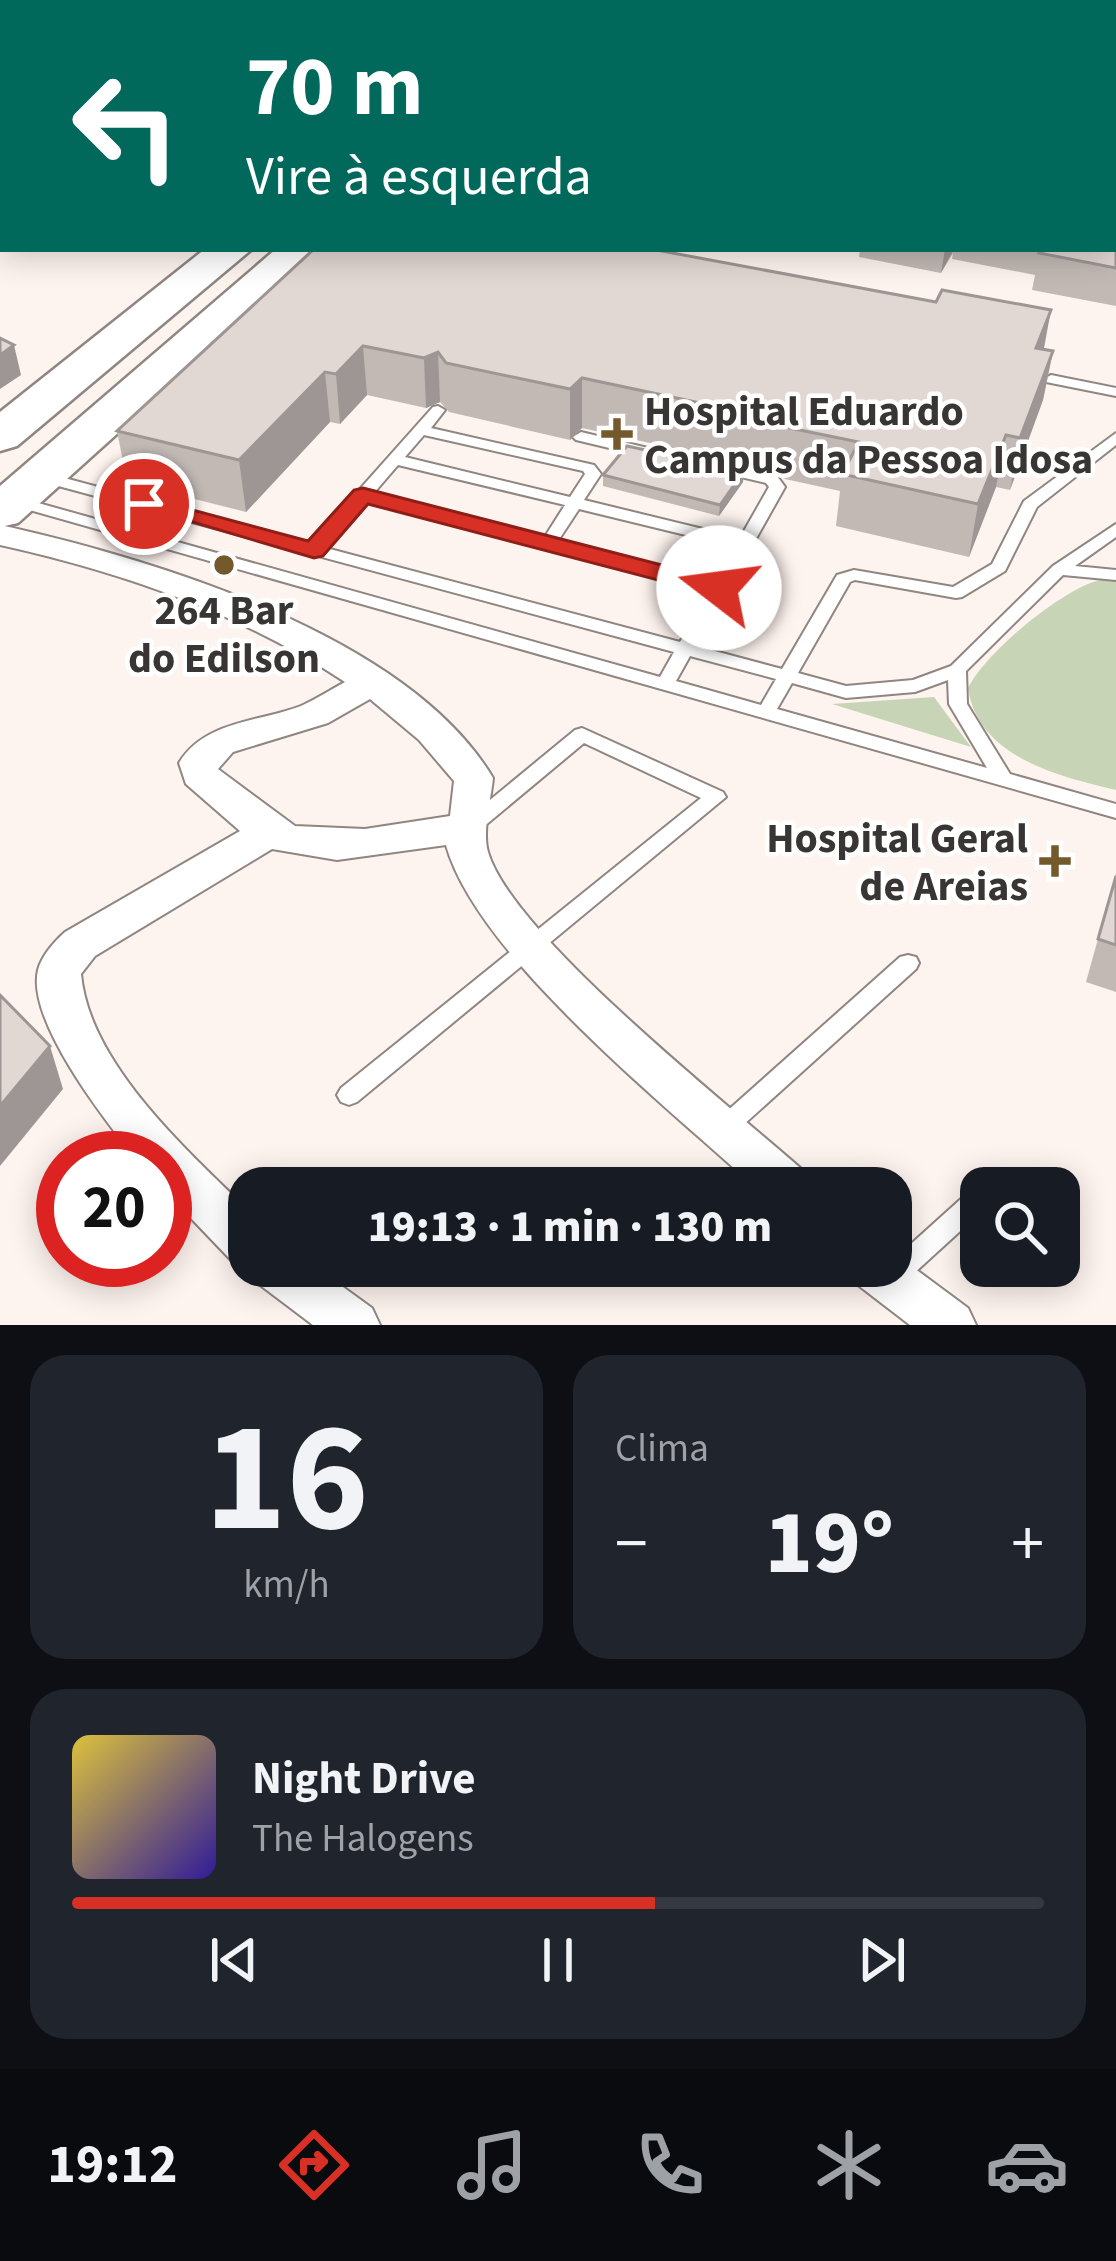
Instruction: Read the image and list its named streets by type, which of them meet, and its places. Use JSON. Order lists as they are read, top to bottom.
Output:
{
  "places": {
    "health": ["Hospital Eduardo Campus da Pessoa Idosa", "Hospital Geral de Areias"],
    "other": ["264 Bar do Edilson"]
  },
  "page": {
    "turn": ["70 m", "Vire à esquerda"],
    "limit": "20",
    "trip": "19:13 · 1 min · 130 m",
    "tile": [
      ["16", "km/h"],
      "Clima"
    ],
    "heat": ["−", "19°", "+"],
    "song": ["Night Drive", "The Halogens"],
    "tabs": "19:12"
  }
}
